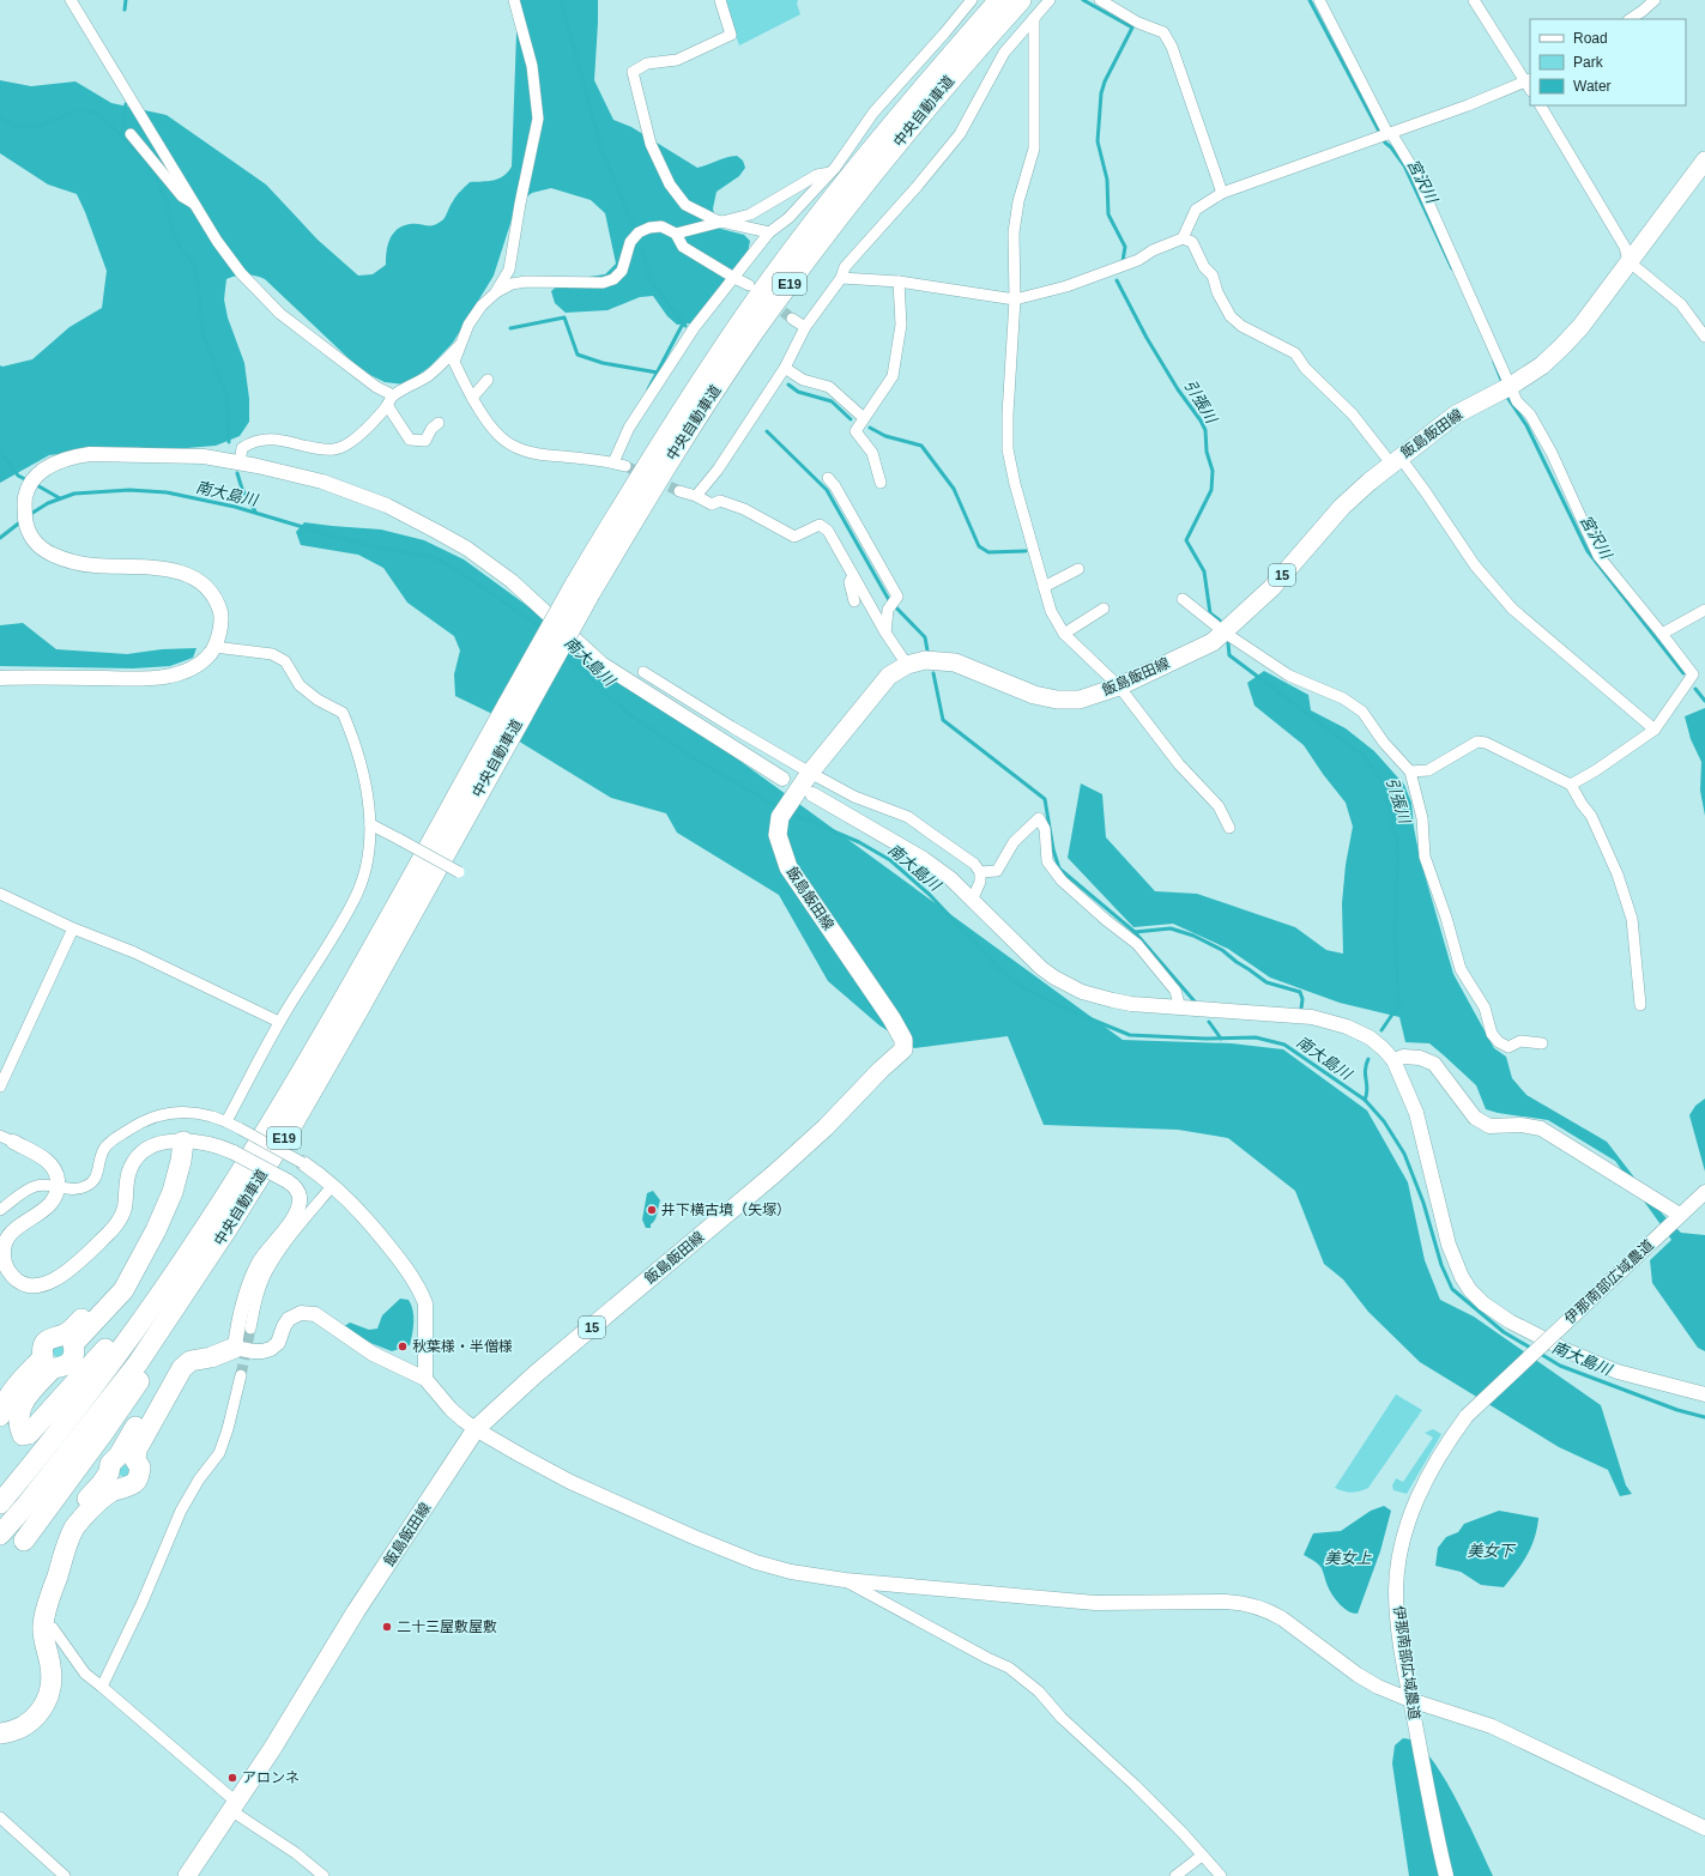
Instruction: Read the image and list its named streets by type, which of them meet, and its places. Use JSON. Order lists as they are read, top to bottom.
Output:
{
  "streets": {
    "highway": ["中央自動車道", "E19"],
    "main road": ["飯島飯田線", "15"],
    "street": ["伊那南部広域農道"]
  },
  "water": [
    "宮沢川",
    "引張川",
    "南大島川",
    "美女下",
    "美女上"
  ],
  "places": [
    "井下横古墳（矢塚）",
    "秋葉様・半僧様",
    "二十三屋敷屋敷",
    "アロンネ"
  ],
  "legend": ["Road", "Park", "Water"]
}
